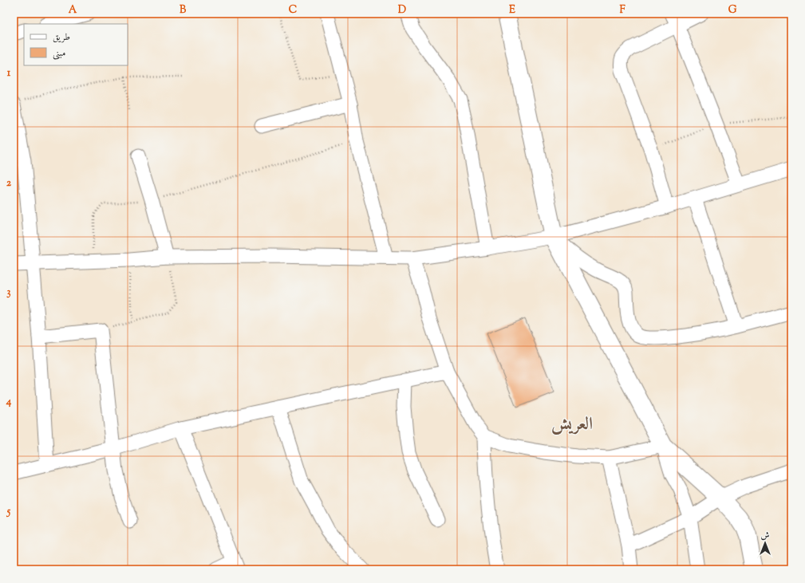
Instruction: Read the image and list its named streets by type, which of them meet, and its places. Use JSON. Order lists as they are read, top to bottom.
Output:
{
  "districts": ["العريش"],
  "legend": ["طريق", "مبنى"],
  "north": "top",
  "grid": {
    "columns": [
      "A",
      "B",
      "C",
      "D",
      "E",
      "F",
      "G"
    ],
    "rows": [
      "1",
      "2",
      "3",
      "4",
      "5"
    ]
  }
}
